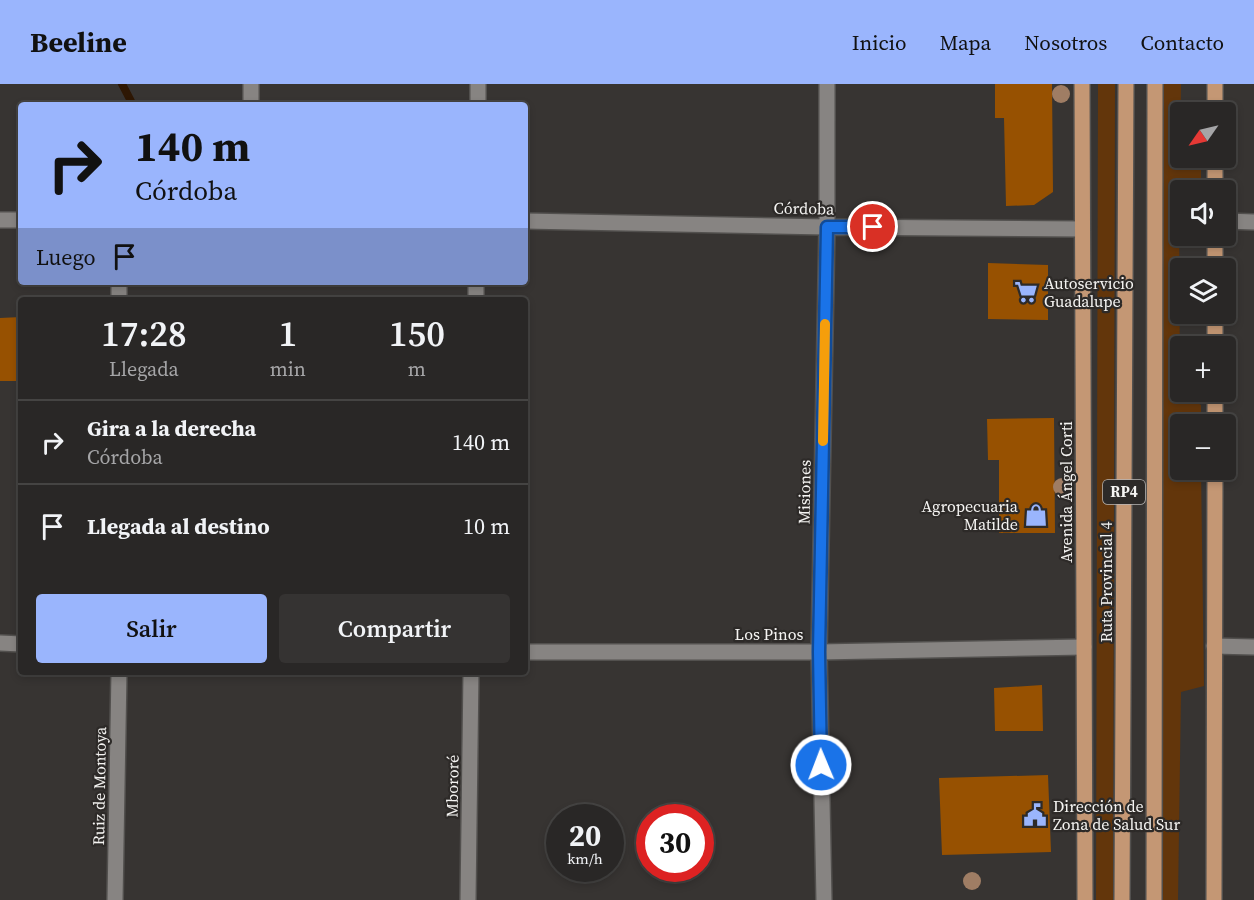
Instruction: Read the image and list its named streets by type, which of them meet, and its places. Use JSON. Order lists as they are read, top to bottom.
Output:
{
  "streets": {
    "main road": ["Avenida Ángel Corti", "RP4", "Ruta Provincial 4"],
    "street": [
      "Córdoba",
      "Misiones",
      "Los Pinos",
      "Ruiz de Montoya",
      "Mbororé"
    ]
  },
  "crossings": [
    ["Córdoba", "Misiones"],
    ["Córdoba", "Avenida Ángel Corti"],
    ["Misiones", "Los Pinos"],
    ["Avenida Ángel Corti", "Los Pinos"]
  ],
  "places": {
    "supermarket": ["Autoservicio Guadalupe"],
    "shop": ["Agropecuaria Matilde"],
    "public building": ["Dirección de Zona de Salud Sur"]
  },
  "north": "bottom left",
  "page": {
    "header": "Beeline",
    "nav": [
      "Inicio",
      "Mapa",
      "Nosotros",
      "Contacto"
    ],
    "map_buttons": ["+", "−"],
    "turn": ["140 m", "Córdoba"],
    "then": "Luego",
    "eta": [
      "17:28",
      "Llegada",
      "1",
      "min",
      "150",
      "m"
    ],
    "list": [
      {
        "name": "Gira a la derecha",
        "note": "Córdoba",
        "value": "140 m"
      },
      {
        "name": "Llegada al destino",
        "value": "10 m"
      }
    ],
    "buttons": ["Salir", "Compartir"],
    "speed": "20 km/h",
    "limit": "30"
  }
}
